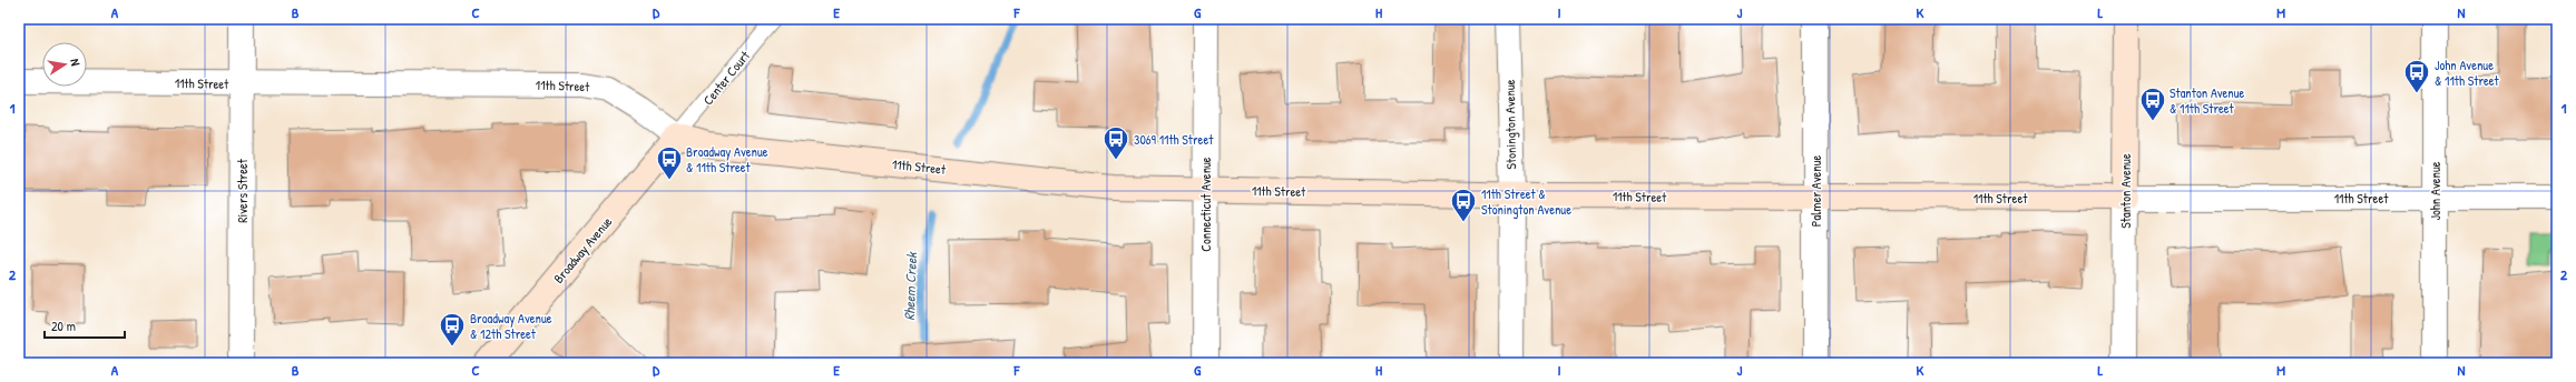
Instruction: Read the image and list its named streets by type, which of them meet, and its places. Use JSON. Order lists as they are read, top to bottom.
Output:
{
  "streets": {
    "street": [
      "11th Street",
      "Stonington Avenue",
      "Rivers Street",
      "Palmer Avenue",
      "Stanton Avenue",
      "John Avenue",
      "Connecticut Avenue",
      "Broadway Avenue"
    ],
    "lane": ["Center Court"]
  },
  "crossings": [
    ["Center Court", "11th Street"],
    ["Center Court", "Broadway Avenue"],
    ["11th Street", "Stonington Avenue"],
    ["11th Street", "Rivers Street"],
    ["11th Street", "Palmer Avenue"],
    ["11th Street", "Stanton Avenue"],
    ["11th Street", "John Avenue"],
    ["11th Street", "Connecticut Avenue"],
    ["11th Street", "Broadway Avenue"]
  ],
  "water": ["Rheem Creek"],
  "places": {
    "bus stop": [
      "John Avenue & 11th Street",
      "Stanton Avenue & 11th Street",
      "3069 11th Street",
      "Broadway Avenue & 11th Street",
      "11th Street & Stonington Avenue",
      "Broadway Avenue & 12th Street"
    ]
  },
  "scale_bar": "20 m",
  "north": "right",
  "grid": {
    "columns": [
      "A",
      "B",
      "C",
      "D",
      "E",
      "F",
      "G",
      "H",
      "I",
      "J",
      "K",
      "L",
      "M",
      "N"
    ],
    "rows": ["1", "2"]
  }
}
